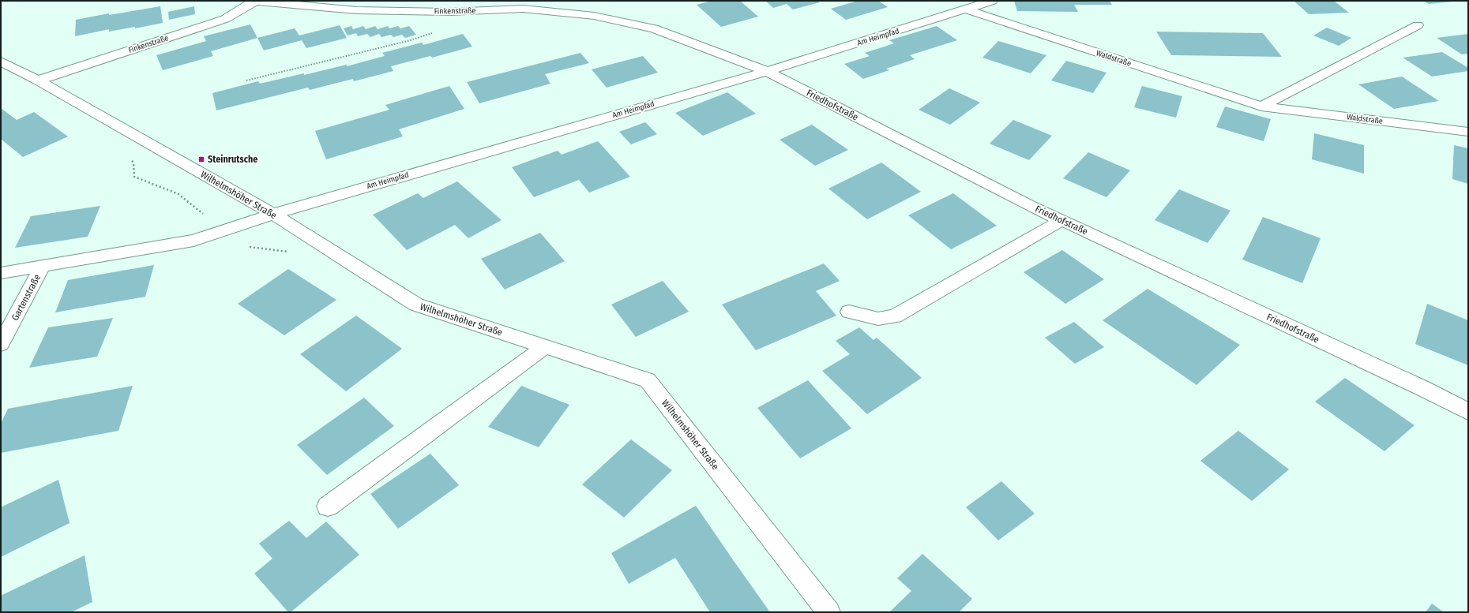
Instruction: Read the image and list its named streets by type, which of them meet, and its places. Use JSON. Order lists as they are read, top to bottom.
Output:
{
  "streets": {
    "street": [
      "Finkenstraße",
      "Am Heimpfad",
      "Waldstraße",
      "Friedhofstraße",
      "Wilhelmshöher Straße",
      "Gartenstraße"
    ]
  },
  "crossings": [
    ["Finkenstraße", "Friedhofstraße"],
    ["Finkenstraße", "Wilhelmshöher Straße"],
    ["Am Heimpfad", "Waldstraße"],
    ["Am Heimpfad", "Friedhofstraße"],
    ["Am Heimpfad", "Wilhelmshöher Straße"]
  ],
  "places": {
    "transit": ["Steinrutsche"]
  }
}
